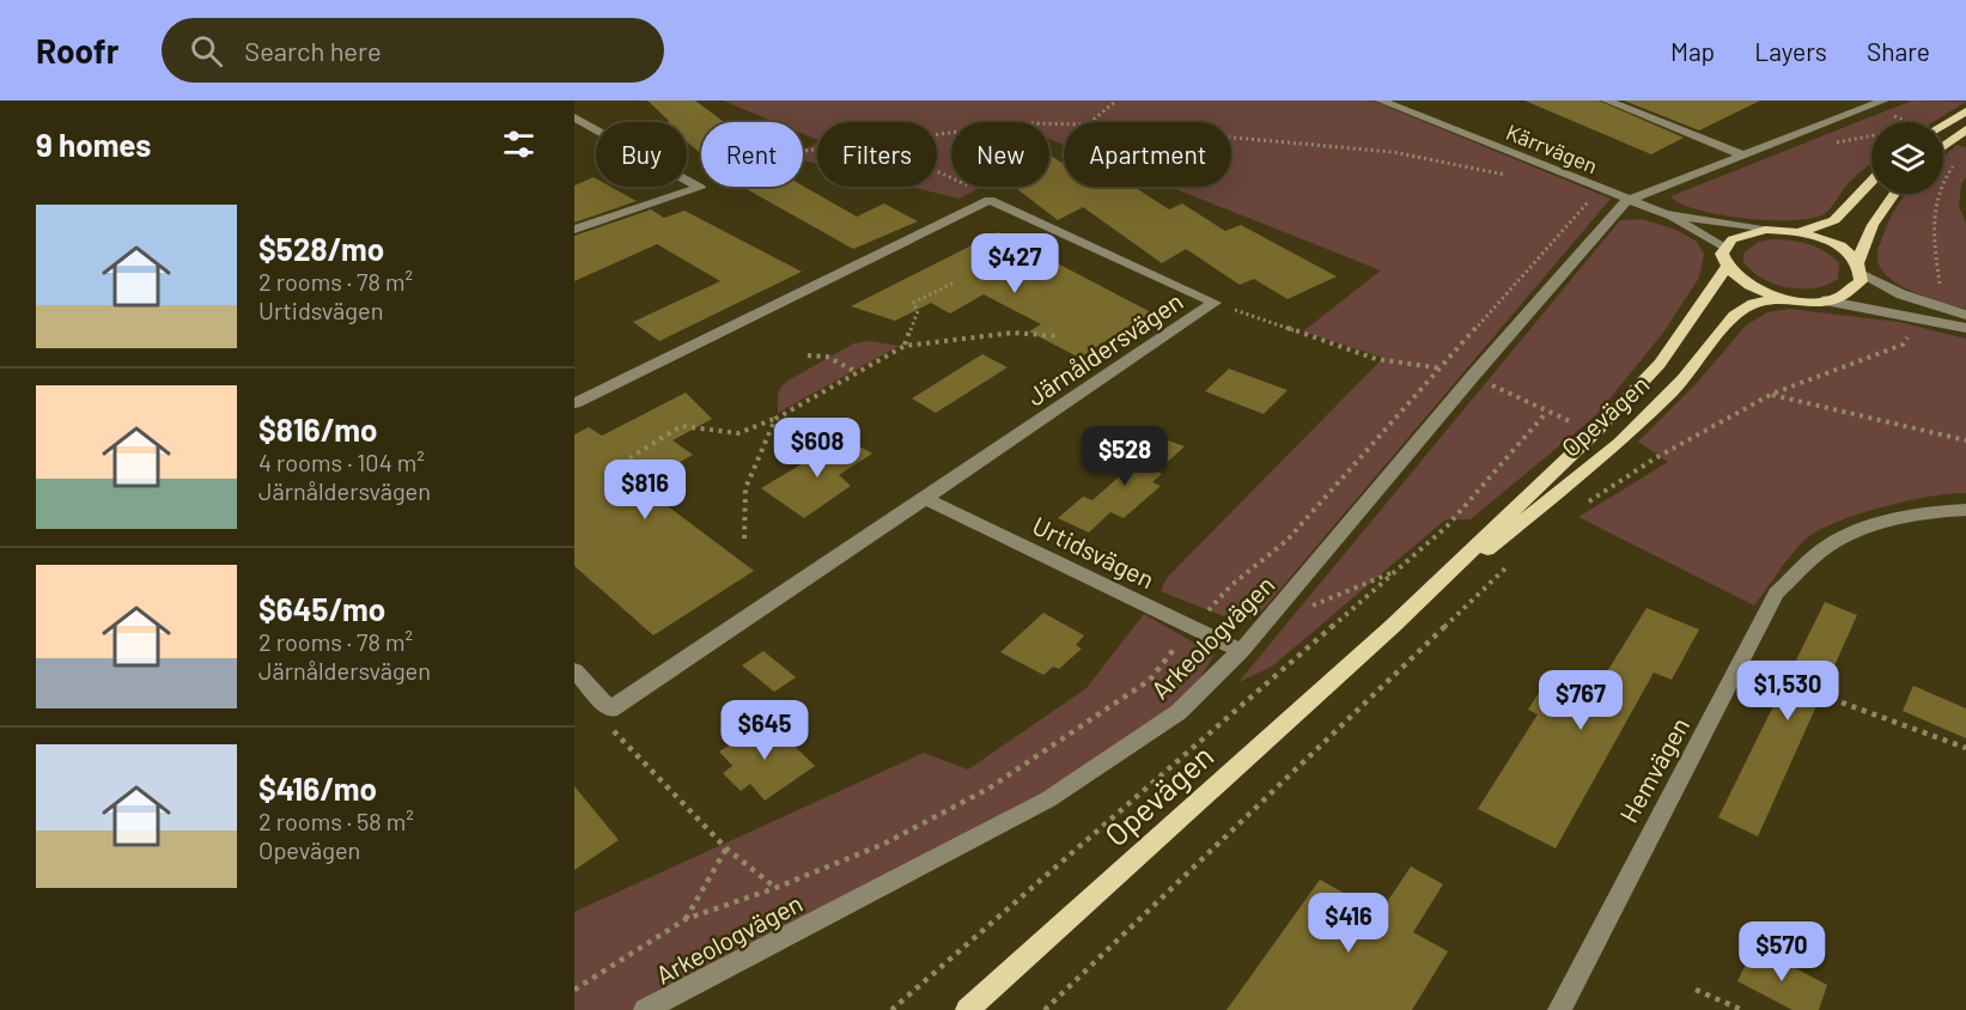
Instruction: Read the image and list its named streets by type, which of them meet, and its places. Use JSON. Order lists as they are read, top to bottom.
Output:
{
  "streets": {
    "main road": ["Opevägen"],
    "street": [
      "Kärrvägen",
      "Järnåldersvägen",
      "Urtidsvägen",
      "Arkeologvägen",
      "Hemvägen"
    ]
  },
  "crossings": [
    ["Kärrvägen", "Arkeologvägen"],
    ["Järnåldersvägen", "Urtidsvägen"],
    ["Urtidsvägen", "Arkeologvägen"]
  ],
  "page": {
    "header": "Roofr",
    "search": "Search here",
    "nav": ["Map", "Layers", "Share"],
    "heading": "9 homes",
    "chip": [
      "Buy",
      "Rent",
      "Filters",
      "New",
      "Apartment"
    ],
    "list": [
      {
        "name": "$528/mo",
        "note": "2 rooms · 78 m² · Urtidsvägen"
      },
      {
        "name": "$816/mo",
        "note": "4 rooms · 104 m² · Järnåldersvägen"
      },
      {
        "name": "$645/mo",
        "note": "2 rooms · 78 m² · Järnåldersvägen"
      },
      {
        "name": "$416/mo",
        "note": "2 rooms · 58 m² · Opevägen"
      }
    ],
    "price": [
      "$427",
      "$608",
      "$528",
      "$816",
      "$1,530",
      "$767",
      "$645",
      "$416",
      "$570"
    ]
  }
}
